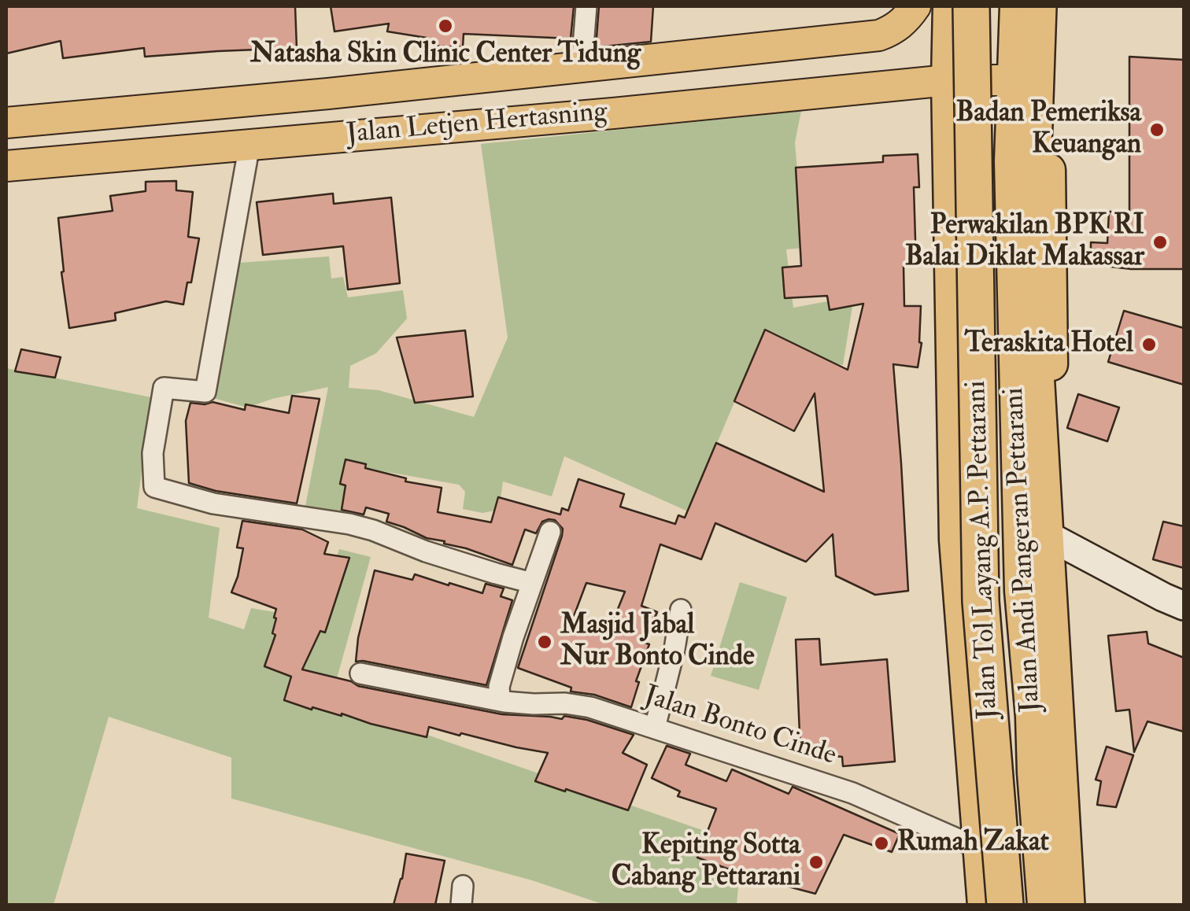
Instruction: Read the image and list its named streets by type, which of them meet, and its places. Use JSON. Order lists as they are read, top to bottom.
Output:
{
  "streets": {
    "highway": ["Jalan Tol Layang A.P. Pettarani", "Jalan Andi Pangeran Pettarani"],
    "main road": ["Jalan Letjen Hertasning"],
    "street": ["Jalan Bonto Cinde"]
  },
  "crossings": [
    ["Jalan Letjen Hertasning", "Jalan Andi Pangeran Pettarani"]
  ],
  "places": [
    "Natasha Skin Clinic Center Tidung",
    "Badan Pemeriksa Keuangan",
    "Perwakilan BPK RI Balai Diklat Makassar",
    "Teraskita Hotel",
    "Masjid Jabal Nur Bonto Cinde",
    "Rumah Zakat",
    "Kepiting Sotta Cabang Pettarani"
  ]
}
